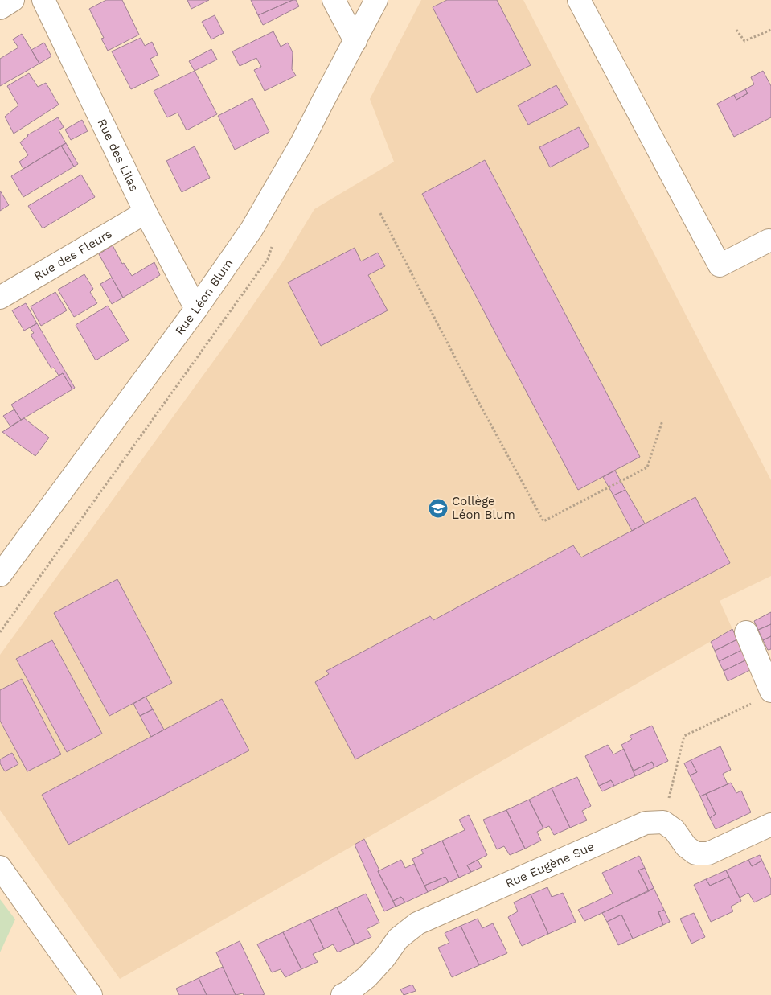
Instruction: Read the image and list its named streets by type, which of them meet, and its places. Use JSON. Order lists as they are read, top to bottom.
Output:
{
  "streets": {
    "street": [
      "Rue des Lilas",
      "Rue des Fleurs",
      "Rue Léon Blum",
      "Rue Eugène Sue"
    ]
  },
  "crossings": [
    ["Rue des Lilas", "Rue des Fleurs"],
    ["Rue des Lilas", "Rue Léon Blum"]
  ],
  "places": {
    "school or university": ["Collège Léon Blum"]
  }
}
